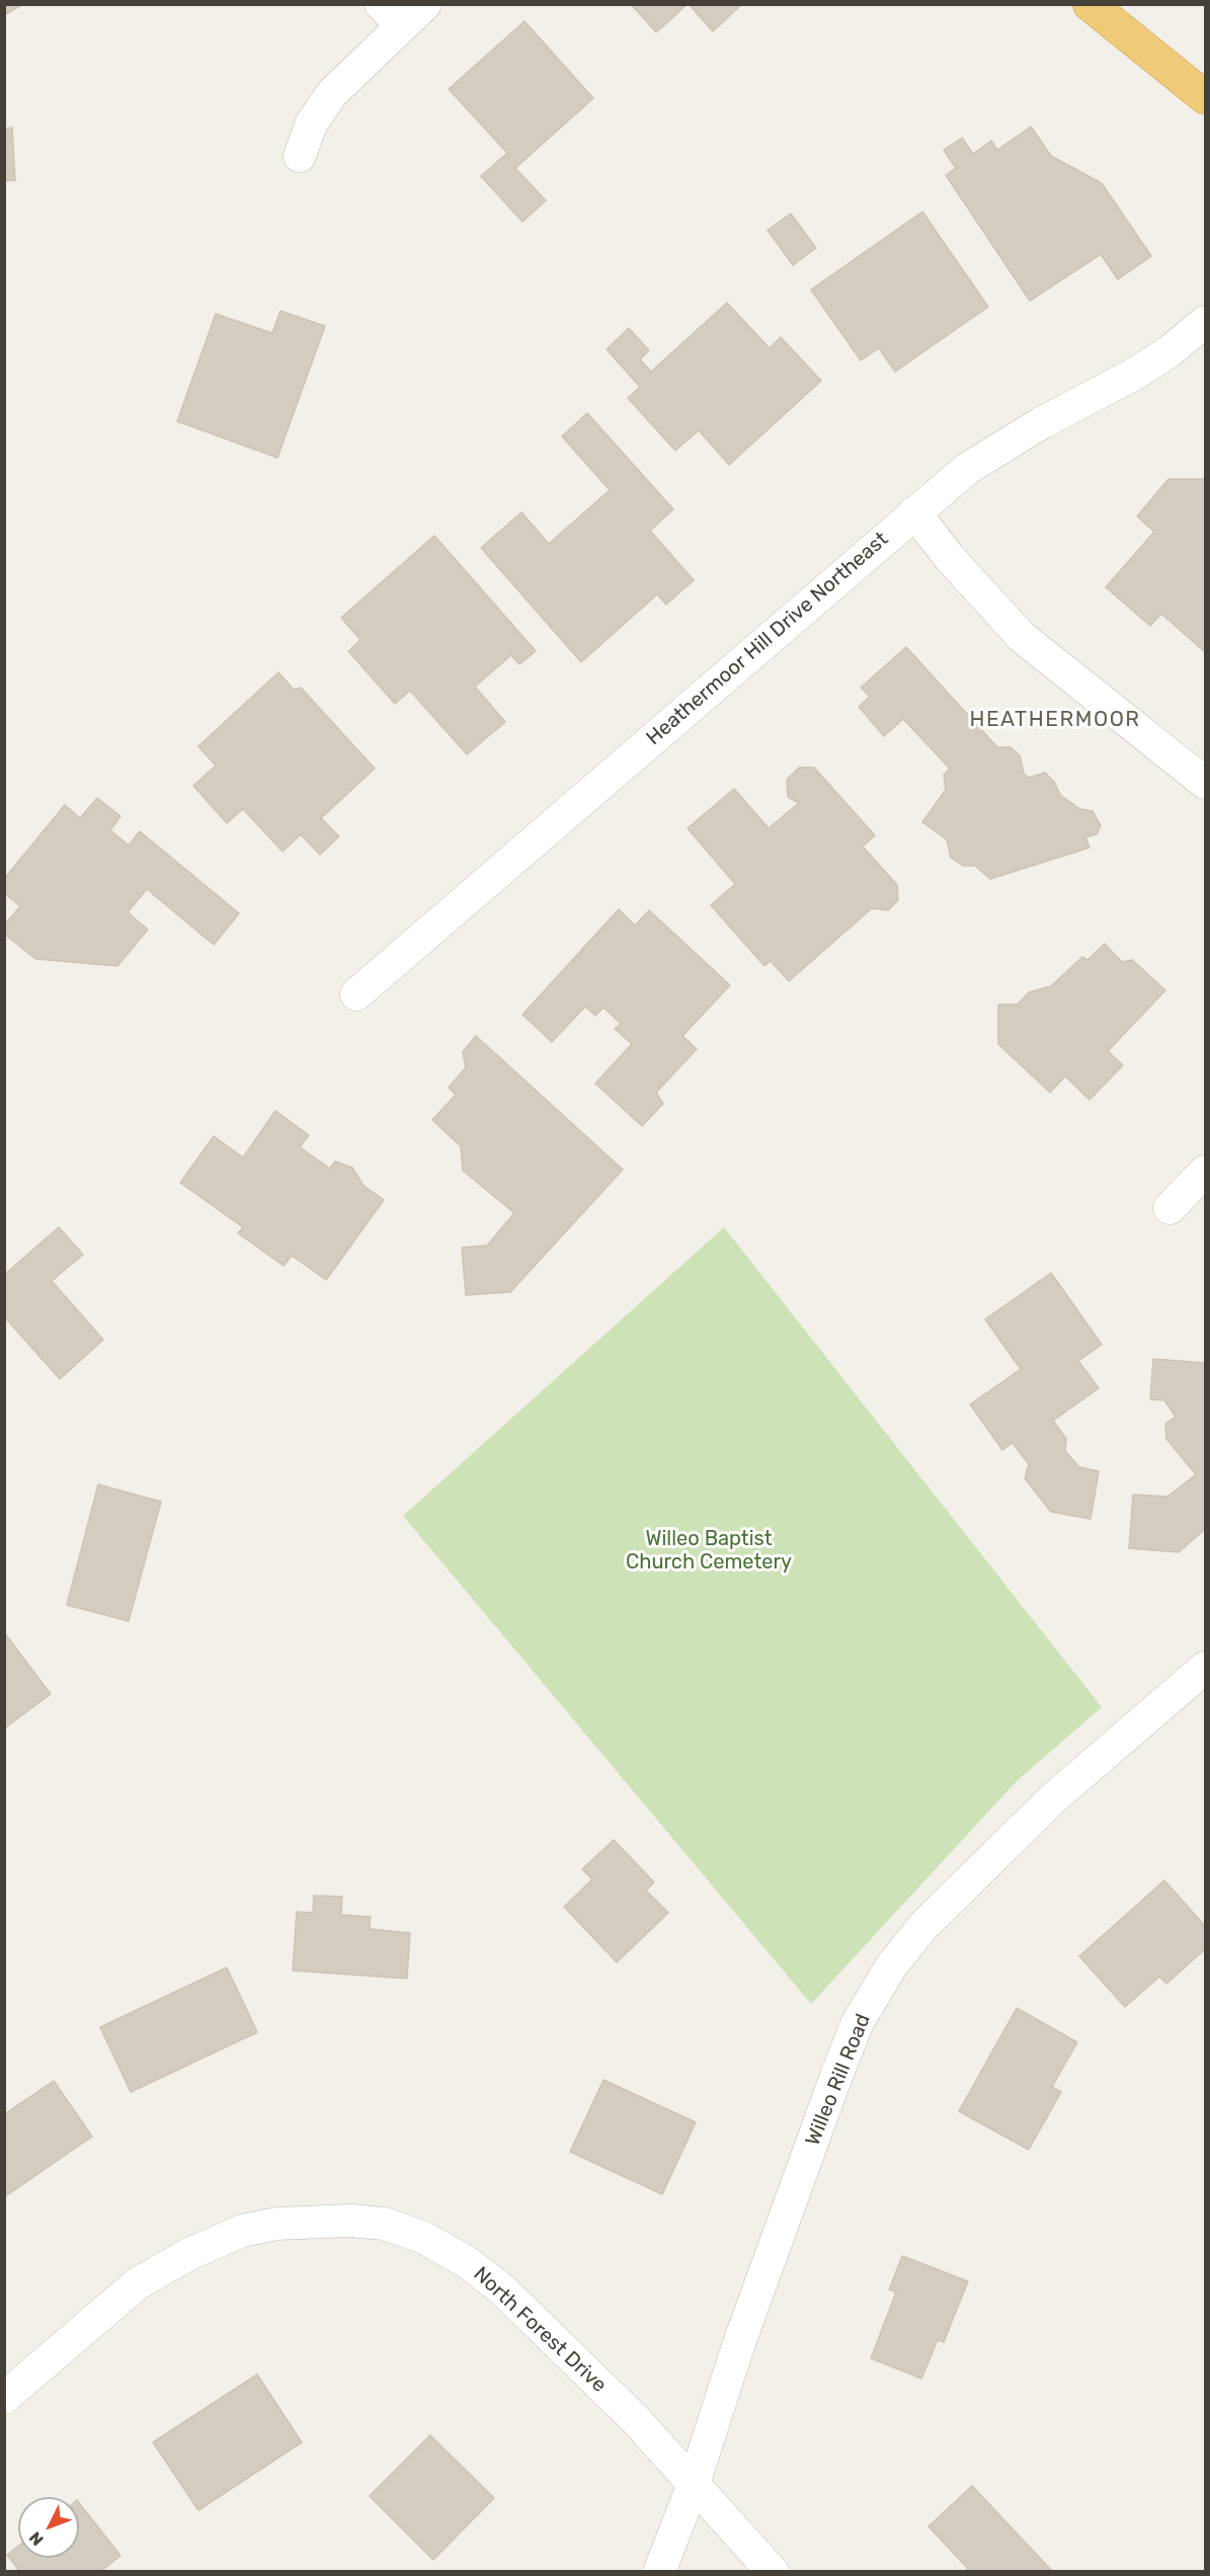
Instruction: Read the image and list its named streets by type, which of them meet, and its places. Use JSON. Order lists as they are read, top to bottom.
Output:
{
  "streets": {
    "street": ["Heathermoor Hill Drive Northeast", "Willeo Rill Road", "North Forest Drive"]
  },
  "crossings": [
    ["Willeo Rill Road", "North Forest Drive"]
  ],
  "districts": ["HEATHERMOOR"],
  "parks": ["Willeo Baptist Church Cemetery"],
  "north": "bottom left"
}
